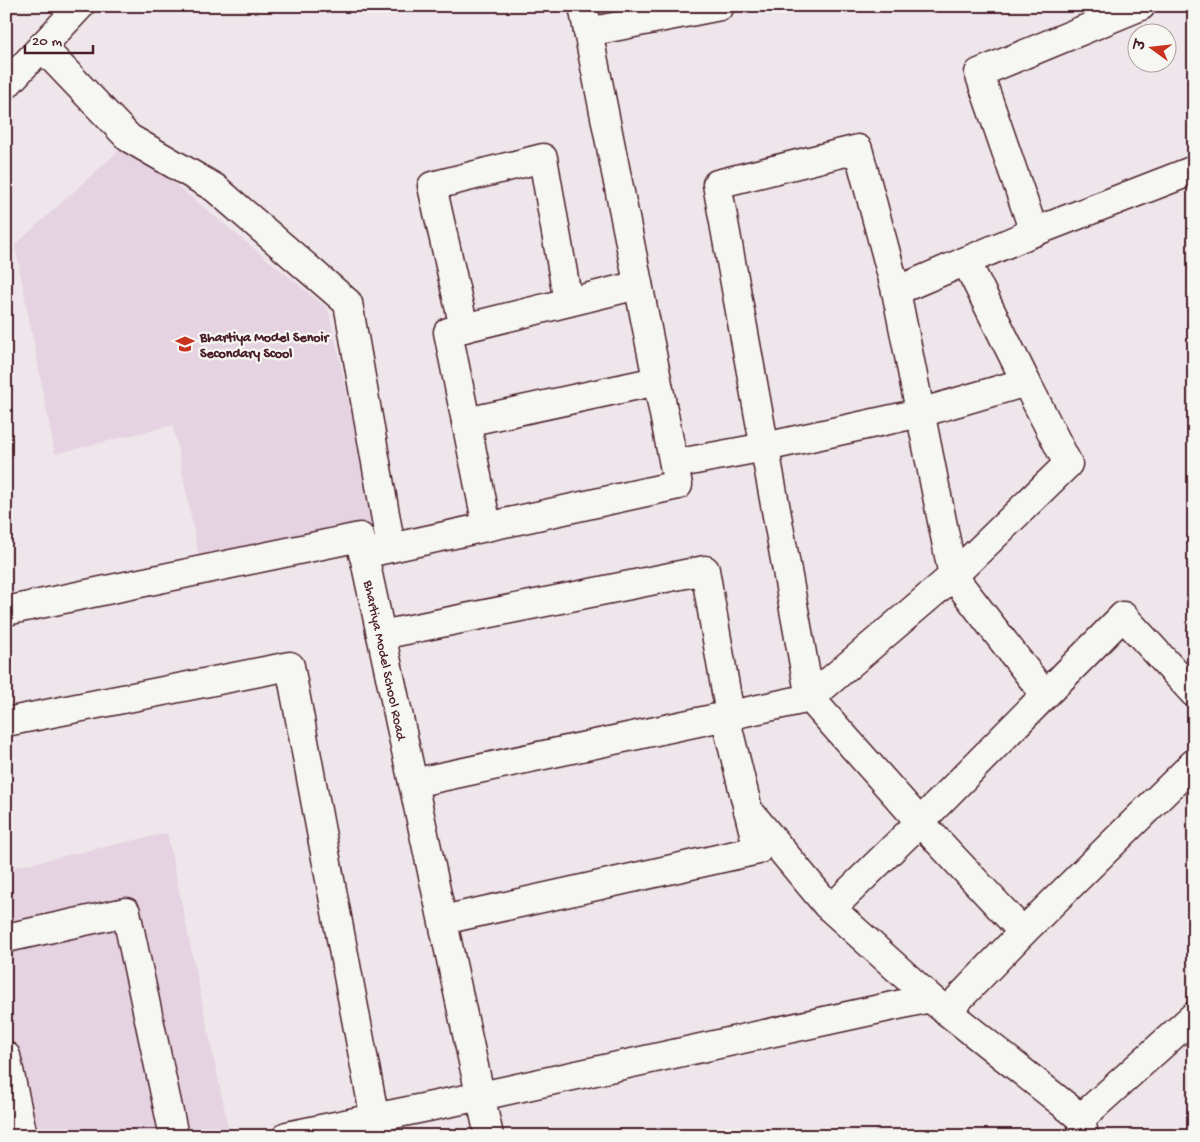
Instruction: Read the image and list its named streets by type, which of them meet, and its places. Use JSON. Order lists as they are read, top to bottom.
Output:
{
  "streets": {
    "street": ["Bhartiya Model School Road"]
  },
  "places": {
    "school or university": ["Bhartiya Model Senoir Secondary Scool"]
  },
  "scale_bar": "20 m",
  "north": "left"
}
